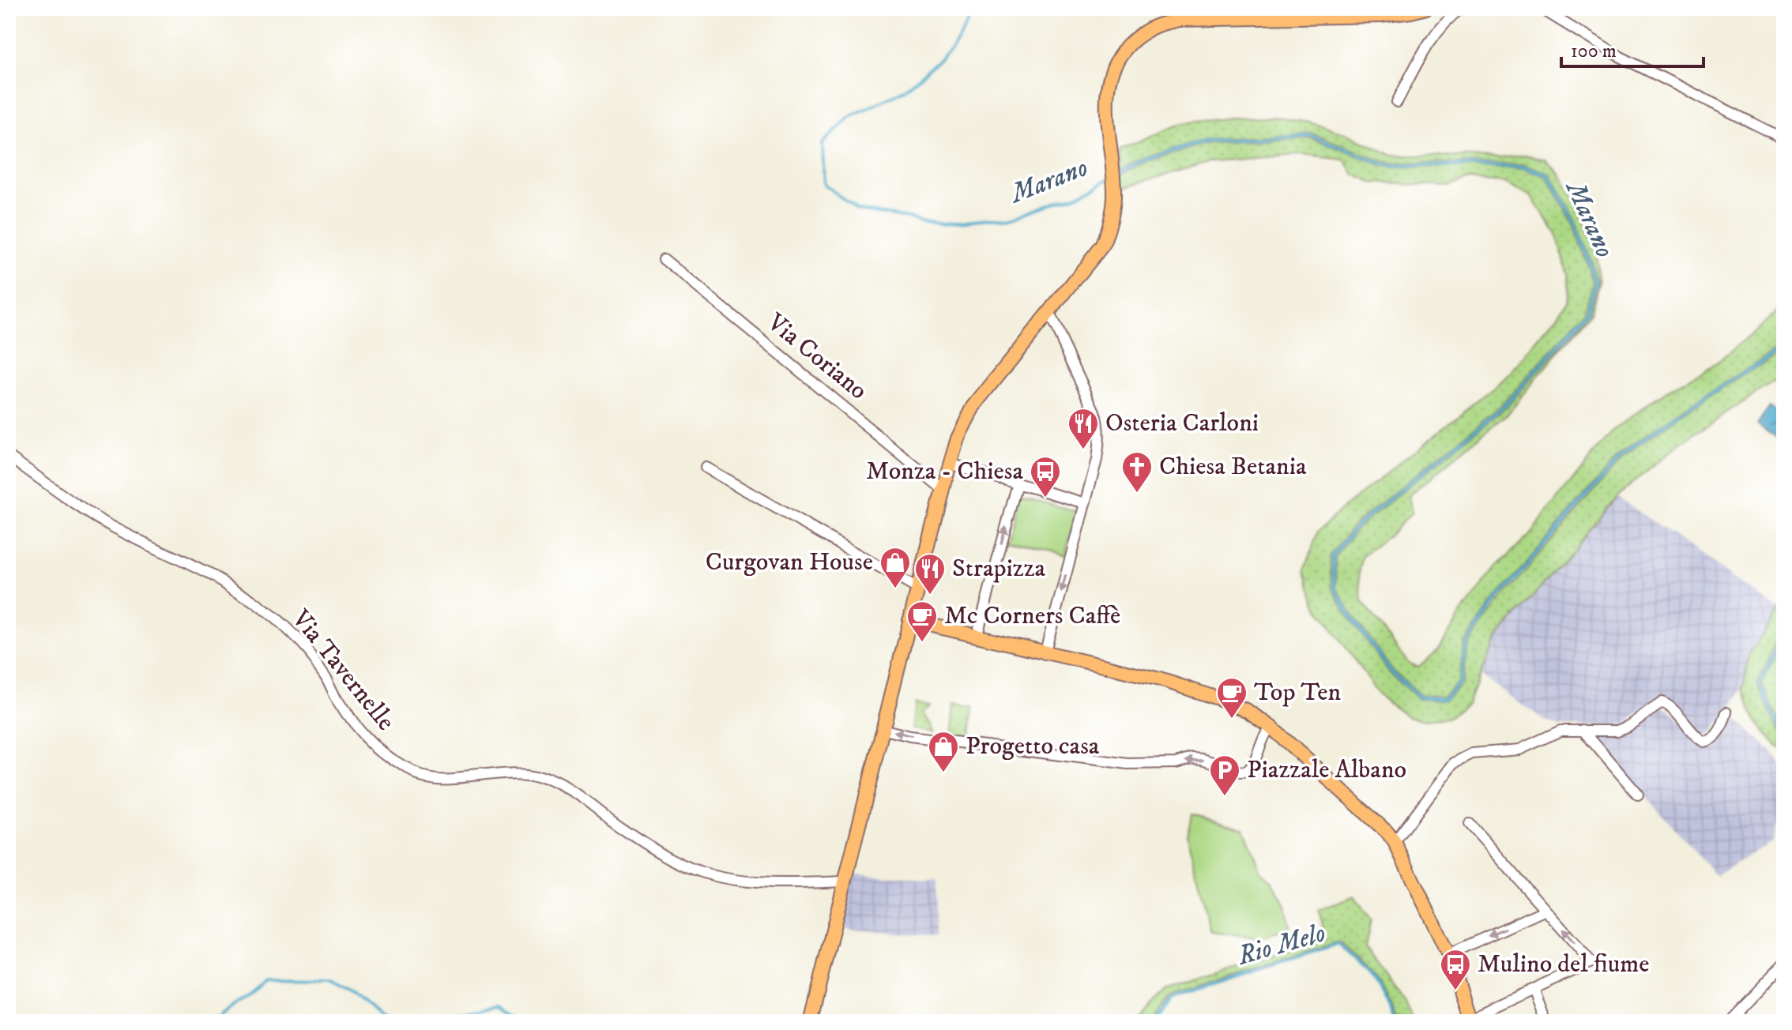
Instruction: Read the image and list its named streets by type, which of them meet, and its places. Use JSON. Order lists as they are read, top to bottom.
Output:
{
  "streets": {
    "street": ["Via Coriano", "Via Tavernelle"]
  },
  "water": ["Marano", "Rio Melo"],
  "places": {
    "restaurant": ["Osteria Carloni", "Strapizza"],
    "church": ["Chiesa Betania"],
    "bus stop": ["Monza - Chiesa", "Mulino del fiume"],
    "shop": ["Curgovan House", "Progetto casa"],
    "cafe": ["Mc Corners Caffè", "Top Ten"],
    "parking": ["Piazzale Albano"]
  },
  "scale_bar": "100 m"
}
